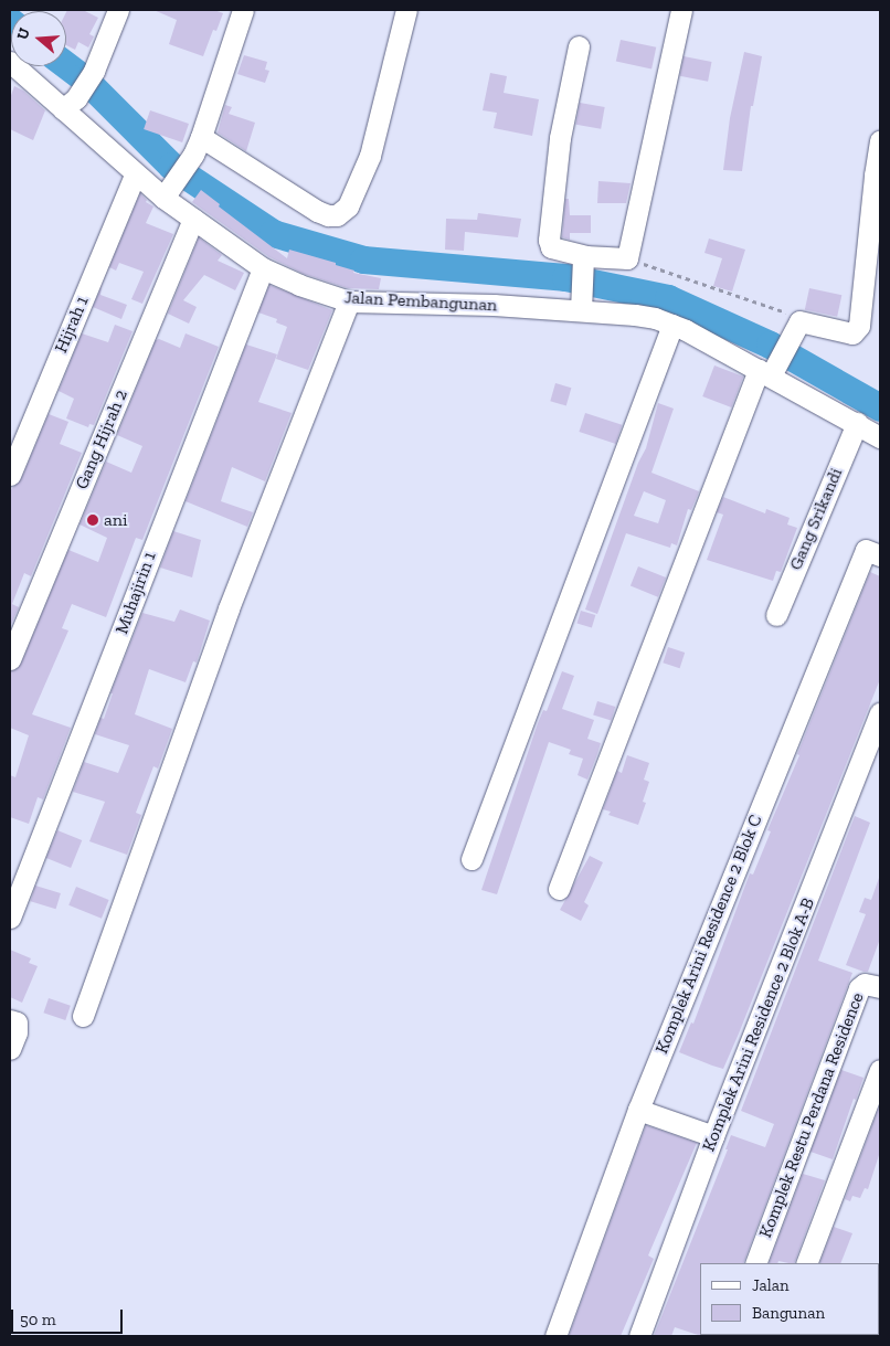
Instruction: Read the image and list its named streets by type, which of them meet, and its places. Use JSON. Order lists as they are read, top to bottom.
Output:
{
  "streets": {
    "street": [
      "Jalan Pembangunan",
      "Hijrah 1",
      "Gang Hijrah 2",
      "Gang Srikandi",
      "Muhajirin 1",
      "Komplek Arini Residence 2 Blok C",
      "Komplek Arini Residence 2 Blok A-B",
      "Komplek Restu Perdana Residence"
    ]
  },
  "crossings": [
    ["Jalan Pembangunan", "Hijrah 1"],
    ["Jalan Pembangunan", "Gang Hijrah 2"],
    ["Jalan Pembangunan", "Gang Srikandi"],
    ["Jalan Pembangunan", "Muhajirin 1"]
  ],
  "places": ["ani"],
  "legend": ["Jalan", "Bangunan"],
  "scale_bar": "50 m",
  "north": "left"
}
